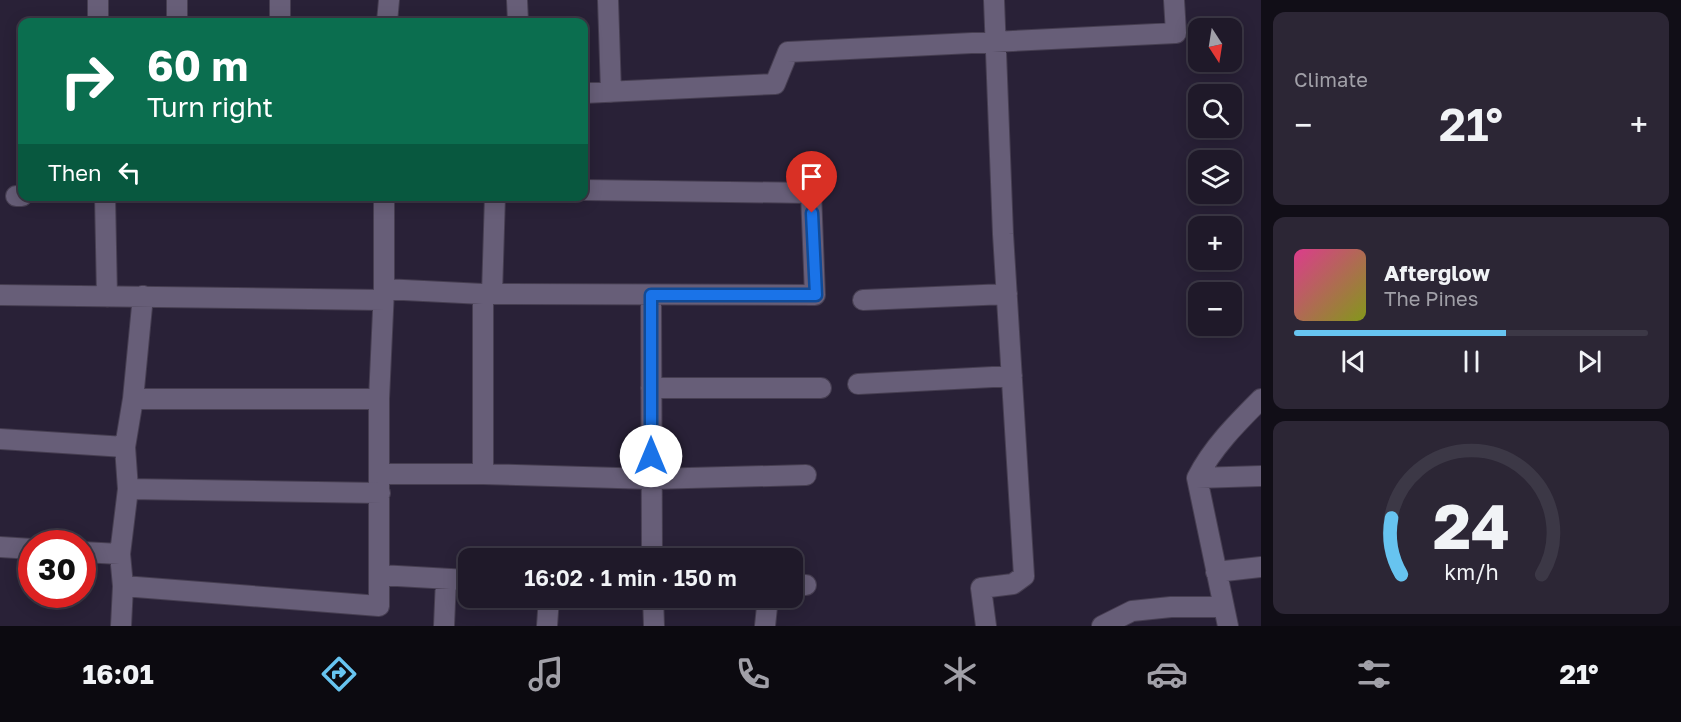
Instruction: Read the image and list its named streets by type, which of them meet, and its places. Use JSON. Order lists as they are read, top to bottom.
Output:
{
  "north": "bottom",
  "page": {
    "tile": "Climate",
    "map_buttons": ["+", "−"],
    "turn": ["60 m", "Turn right"],
    "heat": ["−", "21°", "+"],
    "then": "Then",
    "song": ["Afterglow", "The Pines"],
    "limit": "30",
    "trip": "16:02 · 1 min · 150 m",
    "tabs": ["16:01", "21°"],
    "gauge": ["24", "km/h"]
  }
}
